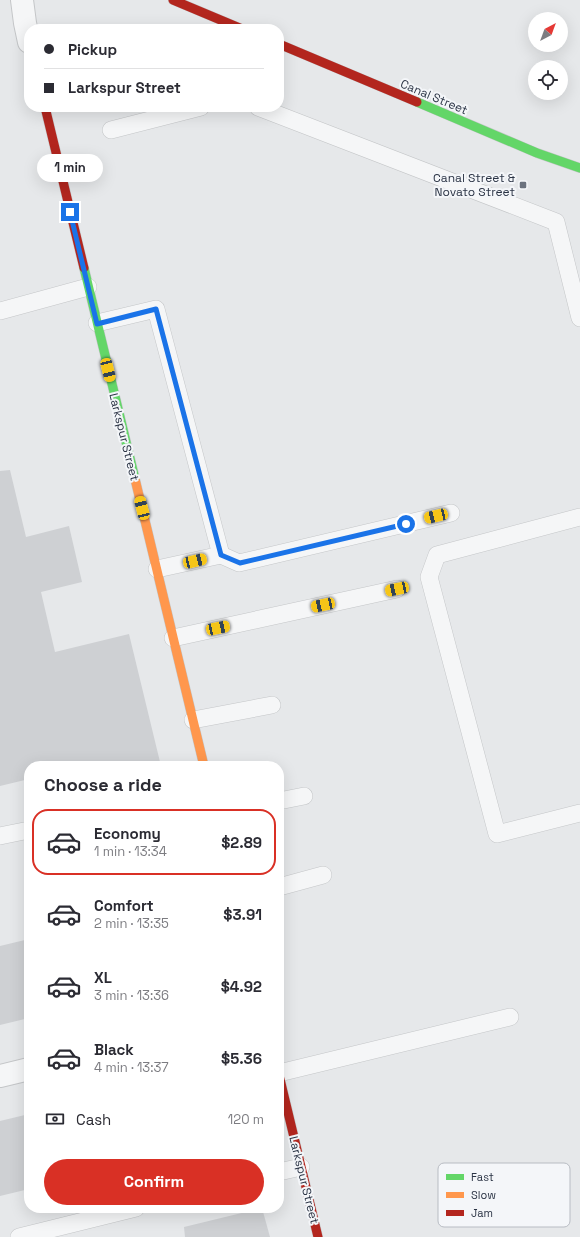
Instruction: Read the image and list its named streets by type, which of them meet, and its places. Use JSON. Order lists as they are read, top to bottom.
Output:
{
  "streets": {
    "street": ["Canal Street", "Larkspur Street"]
  },
  "places": {
    "transit": ["Canal Street & Novato Street"]
  },
  "legend": ["Fast", "Slow", "Jam"],
  "north": "top right",
  "page": {
    "banner": ["Pickup", "Larkspur Street"],
    "bubble": "1 min",
    "heading": "Choose a ride",
    "list": [
      {
        "name": "Economy",
        "note": "1 min · 13:34",
        "value": "$2.89"
      },
      {
        "name": "Comfort",
        "note": "2 min · 13:35",
        "value": "$3.91"
      },
      {
        "name": "XL",
        "note": "3 min · 13:36",
        "value": "$4.92"
      },
      {
        "name": "Black",
        "note": "4 min · 13:37",
        "value": "$5.36"
      }
    ],
    "pay": ["Cash", "120 m"],
    "buttons": "Confirm"
  }
}
